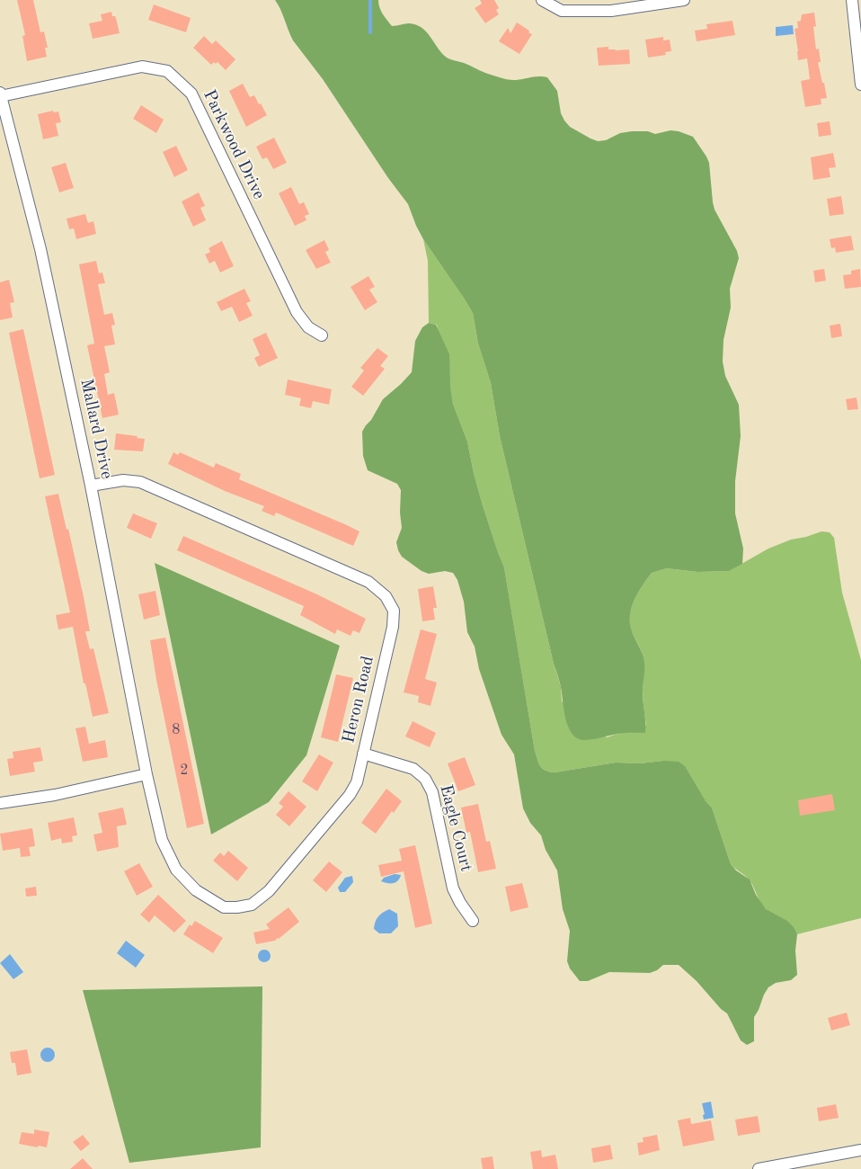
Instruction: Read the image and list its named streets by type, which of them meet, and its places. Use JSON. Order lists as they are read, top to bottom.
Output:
{
  "streets": {
    "street": [
      "Parkwood Drive",
      "Mallard Drive",
      "Heron Road",
      "Eagle Court"
    ]
  },
  "crossings": [
    ["Parkwood Drive", "Mallard Drive"],
    ["Mallard Drive", "Heron Road"],
    ["Heron Road", "Eagle Court"]
  ],
  "house_numbers": ["8", "2"]
}
